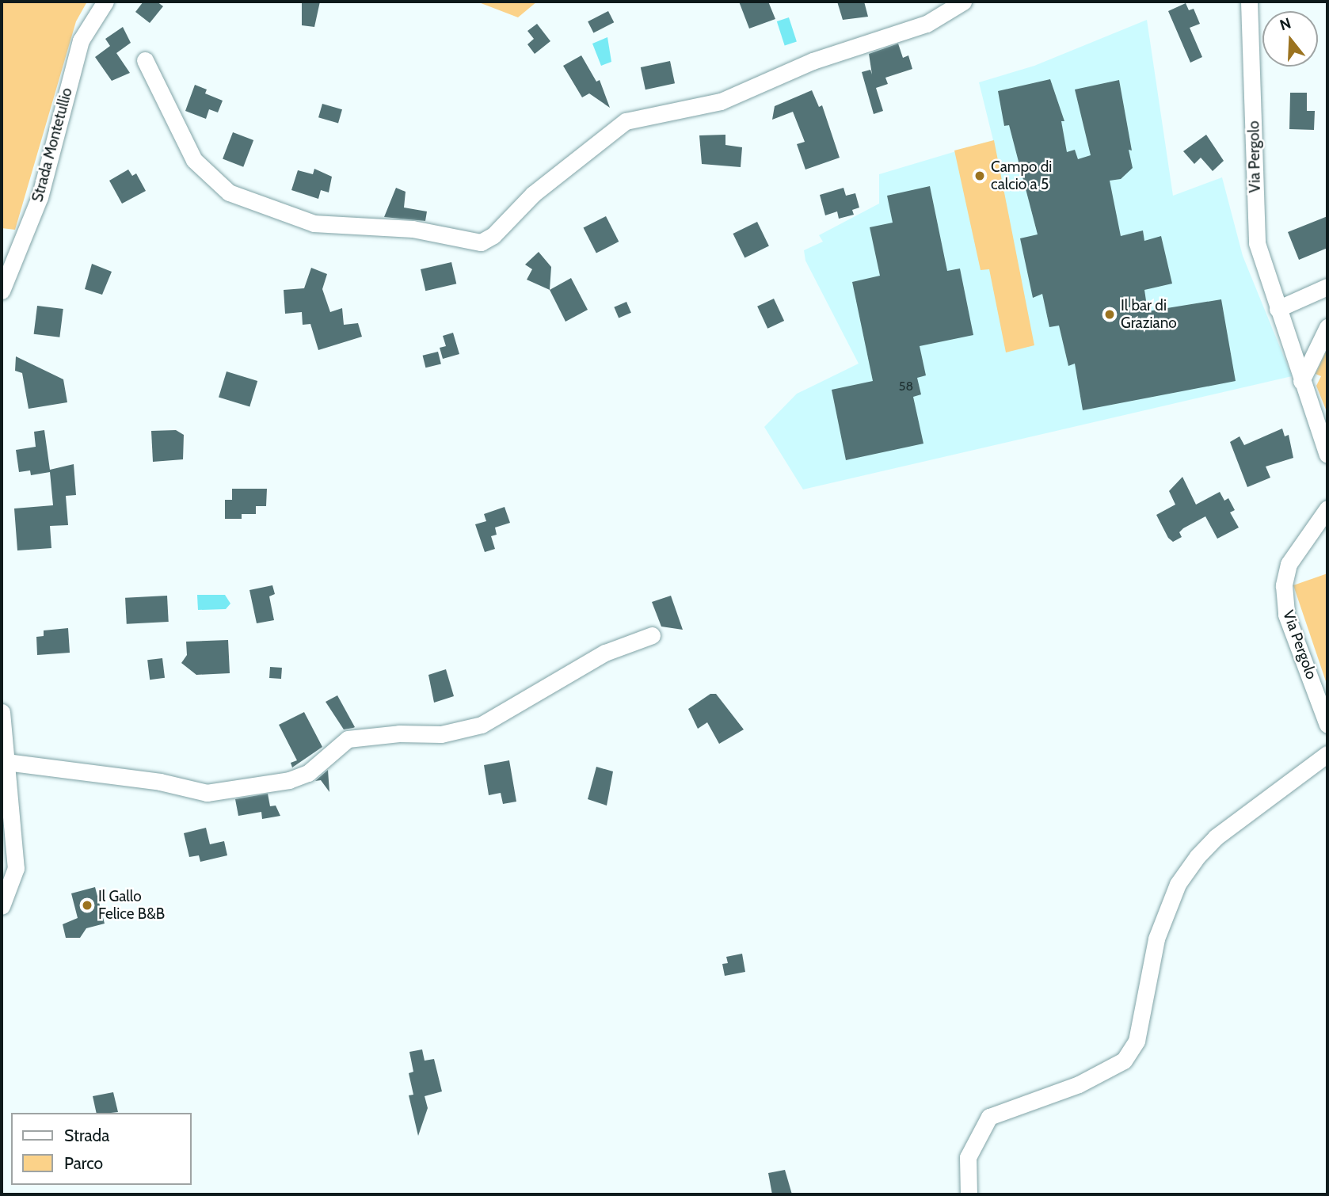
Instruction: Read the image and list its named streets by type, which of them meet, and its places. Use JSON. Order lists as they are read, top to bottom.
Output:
{
  "streets": {
    "street": ["Strada Montetullio", "Via Pergolo"]
  },
  "places": ["Campo di calcio a 5", "Il bar di Graziano", "Il Gallo Felice B&B"],
  "house_numbers": ["58"],
  "legend": ["Strada", "Parco"],
  "north": "top"
}
